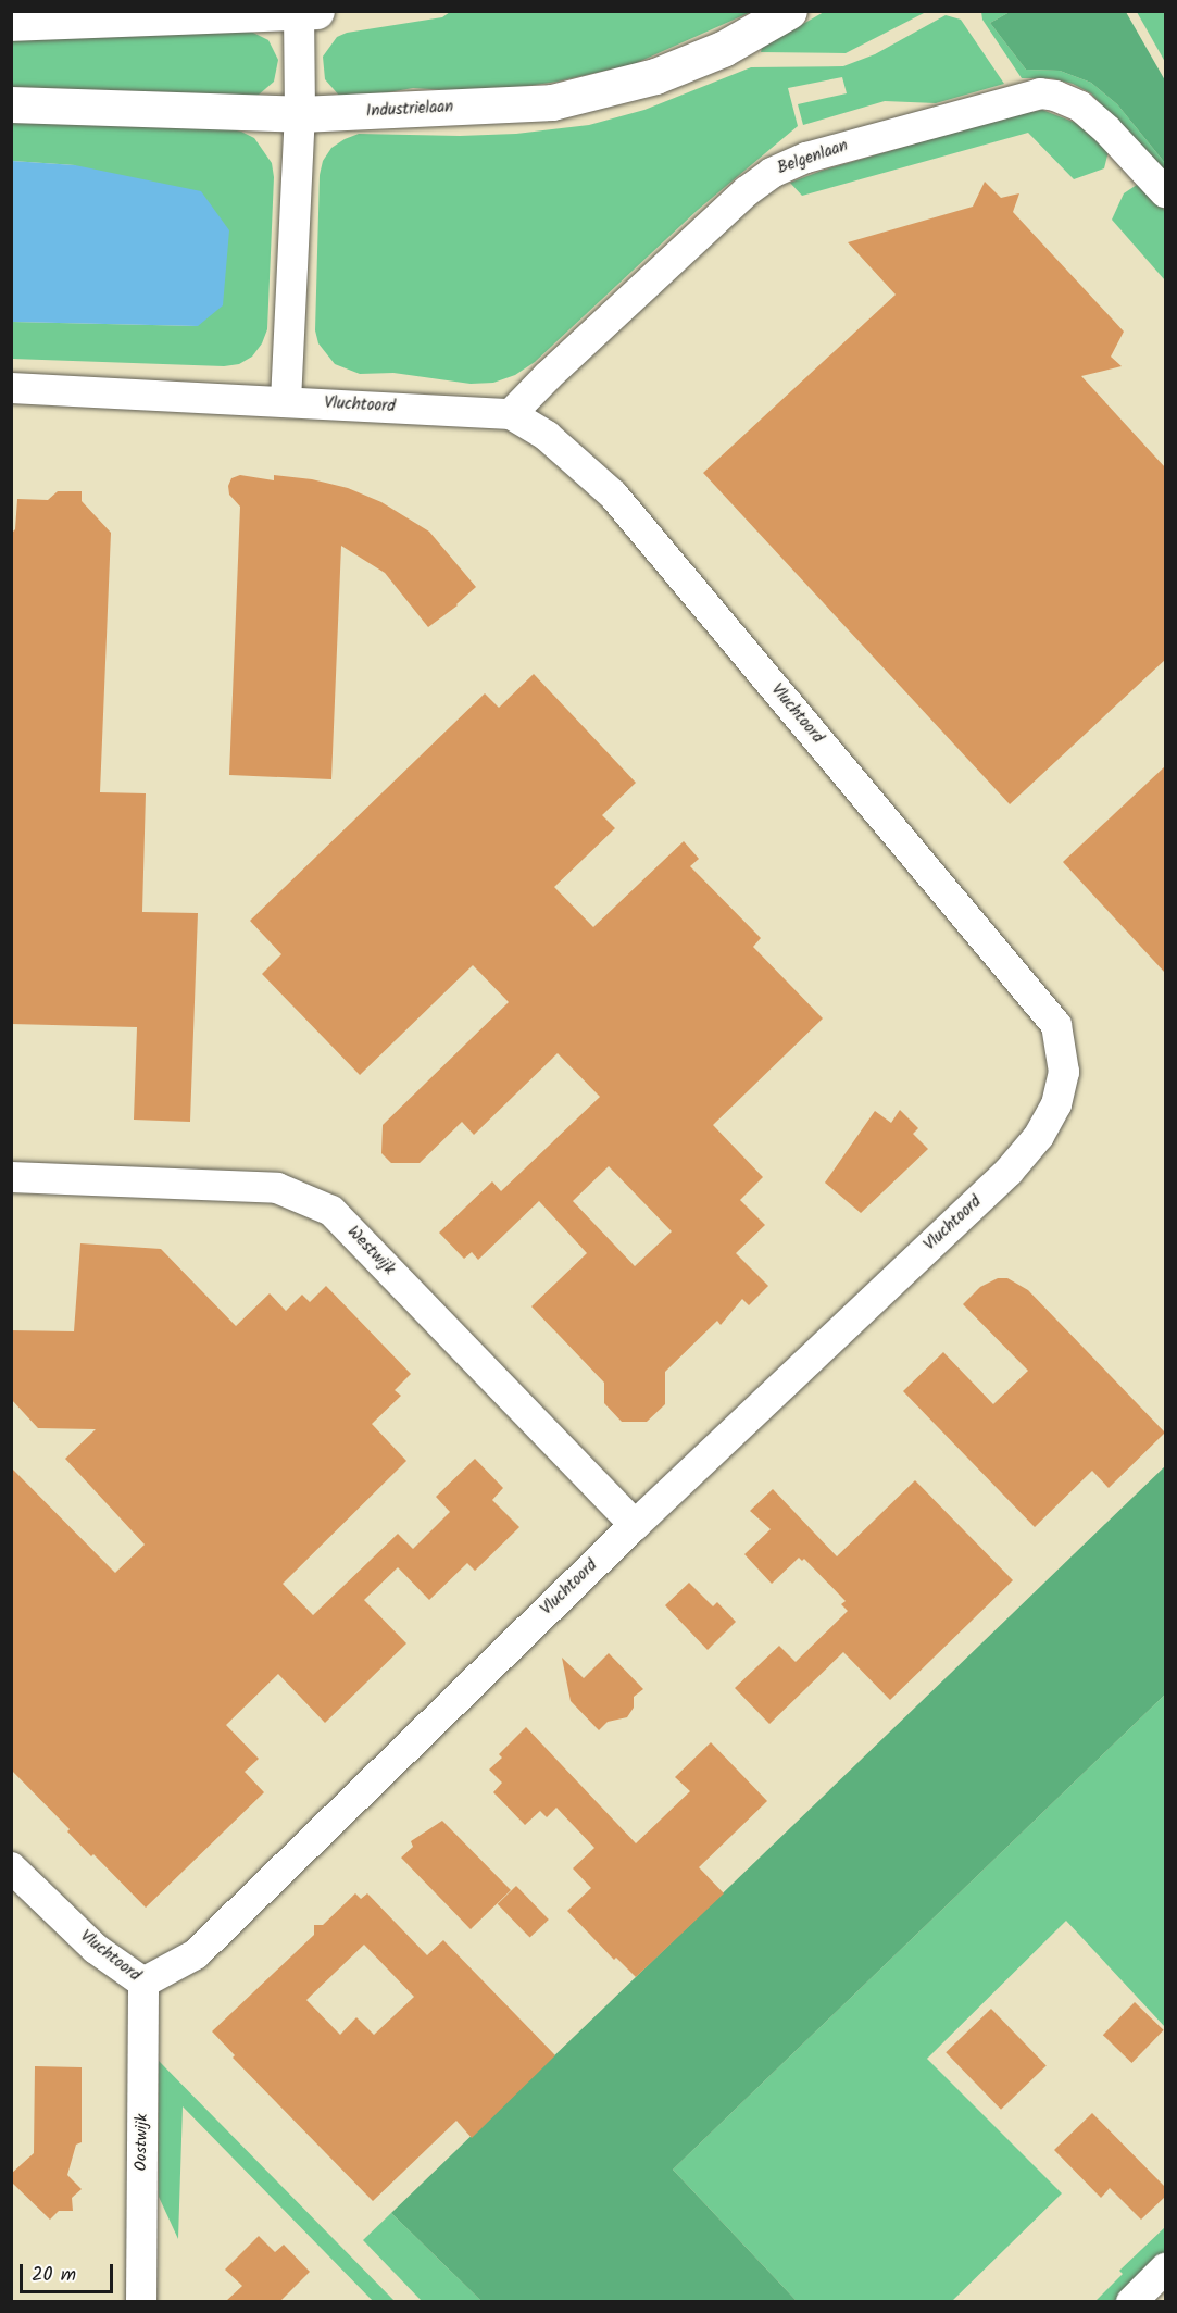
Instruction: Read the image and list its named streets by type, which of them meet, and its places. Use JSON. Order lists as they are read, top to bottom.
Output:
{
  "streets": {
    "main road": ["Industrielaan"],
    "street": [
      "Belgenlaan",
      "Vluchtoord",
      "Westwijk",
      "Oostwijk"
    ]
  },
  "crossings": [
    ["Belgenlaan", "Vluchtoord"],
    ["Vluchtoord", "Westwijk"],
    ["Vluchtoord", "Oostwijk"]
  ],
  "scale_bar": "20 m"
}
